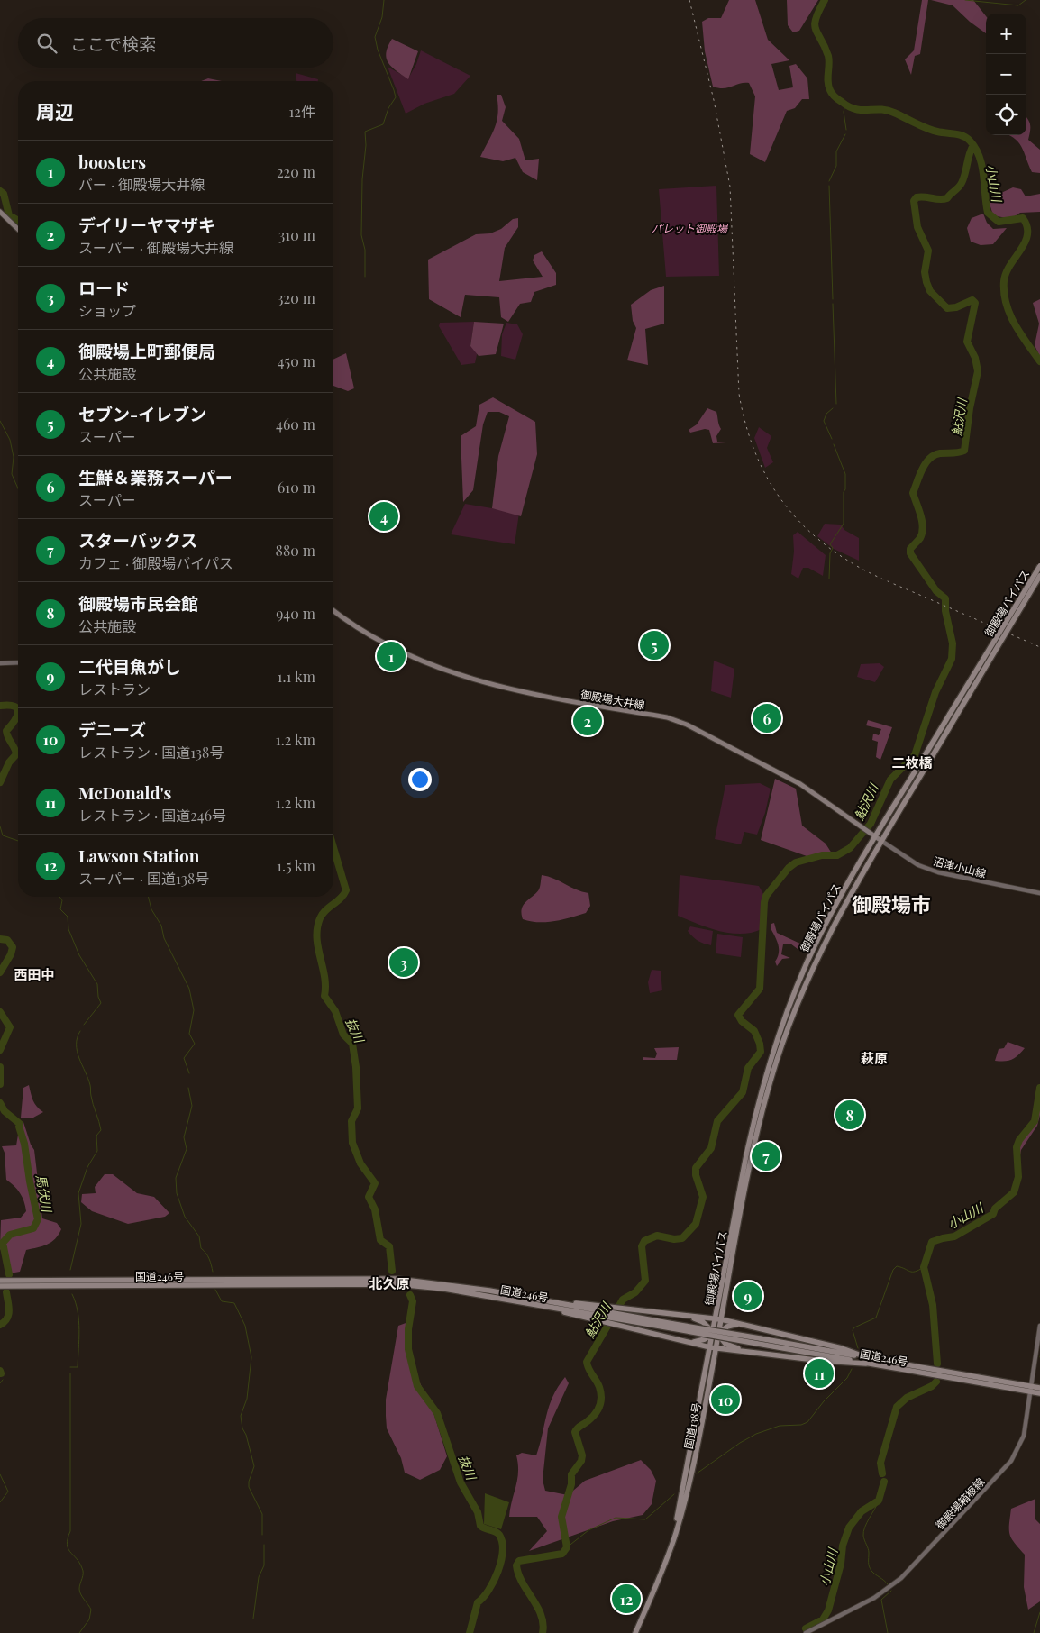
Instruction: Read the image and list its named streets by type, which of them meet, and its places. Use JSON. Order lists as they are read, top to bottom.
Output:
{
  "streets": {
    "highway": ["御殿場バイパス", "国道246号", "国道138号"],
    "main road": ["御殿場大井線", "沼津小山線", "御殿場箱根線"]
  },
  "crossings": [
    ["御殿場バイパス", "御殿場大井線"],
    ["御殿場バイパス", "沼津小山線"],
    ["御殿場バイパス", "国道138号"],
    ["御殿場大井線", "沼津小山線"],
    ["国道246号", "御殿場箱根線"]
  ],
  "districts": [
    "二枚橋",
    "御殿場市",
    "西田中",
    "萩原",
    "北久原"
  ],
  "water": [
    "小山川",
    "鮎沢川",
    "抜川",
    "馬伏川"
  ],
  "parks": ["パレット御殿場"],
  "page": {
    "map_buttons": ["+", "−"],
    "search": "ここで検索",
    "heading": ["周辺", "12件"],
    "list": [
      {
        "mark": "1",
        "name": "boosters",
        "note": "バー · 御殿場大井線",
        "value": "220 m"
      },
      {
        "mark": "2",
        "name": "デイリーヤマザキ",
        "note": "スーパー · 御殿場大井線",
        "value": "310 m"
      },
      {
        "mark": "3",
        "name": "ロード",
        "note": "ショップ",
        "value": "320 m"
      },
      {
        "mark": "4",
        "name": "御殿場上町郵便局",
        "note": "公共施設",
        "value": "450 m"
      },
      {
        "mark": "5",
        "name": "セブン-イレブン",
        "note": "スーパー",
        "value": "460 m"
      },
      {
        "mark": "6",
        "name": "生鮮＆業務スーパー",
        "note": "スーパー",
        "value": "610 m"
      },
      {
        "mark": "7",
        "name": "スターバックス",
        "note": "カフェ · 御殿場バイパス",
        "value": "880 m"
      },
      {
        "mark": "8",
        "name": "御殿場市民会館",
        "note": "公共施設",
        "value": "940 m"
      },
      {
        "mark": "9",
        "name": "二代目魚がし",
        "note": "レストラン",
        "value": "1.1 km"
      },
      {
        "mark": "10",
        "name": "デニーズ",
        "note": "レストラン · 国道138号",
        "value": "1.2 km"
      },
      {
        "mark": "11",
        "name": "McDonald's",
        "note": "レストラン · 国道246号",
        "value": "1.2 km"
      },
      {
        "mark": "12",
        "name": "Lawson Station",
        "note": "スーパー · 国道138号",
        "value": "1.5 km"
      }
    ],
    "pins": [
      "4",
      "5",
      "1",
      "6",
      "2",
      "3",
      "8",
      "7",
      "9",
      "11",
      "10",
      "12"
    ]
  }
}
